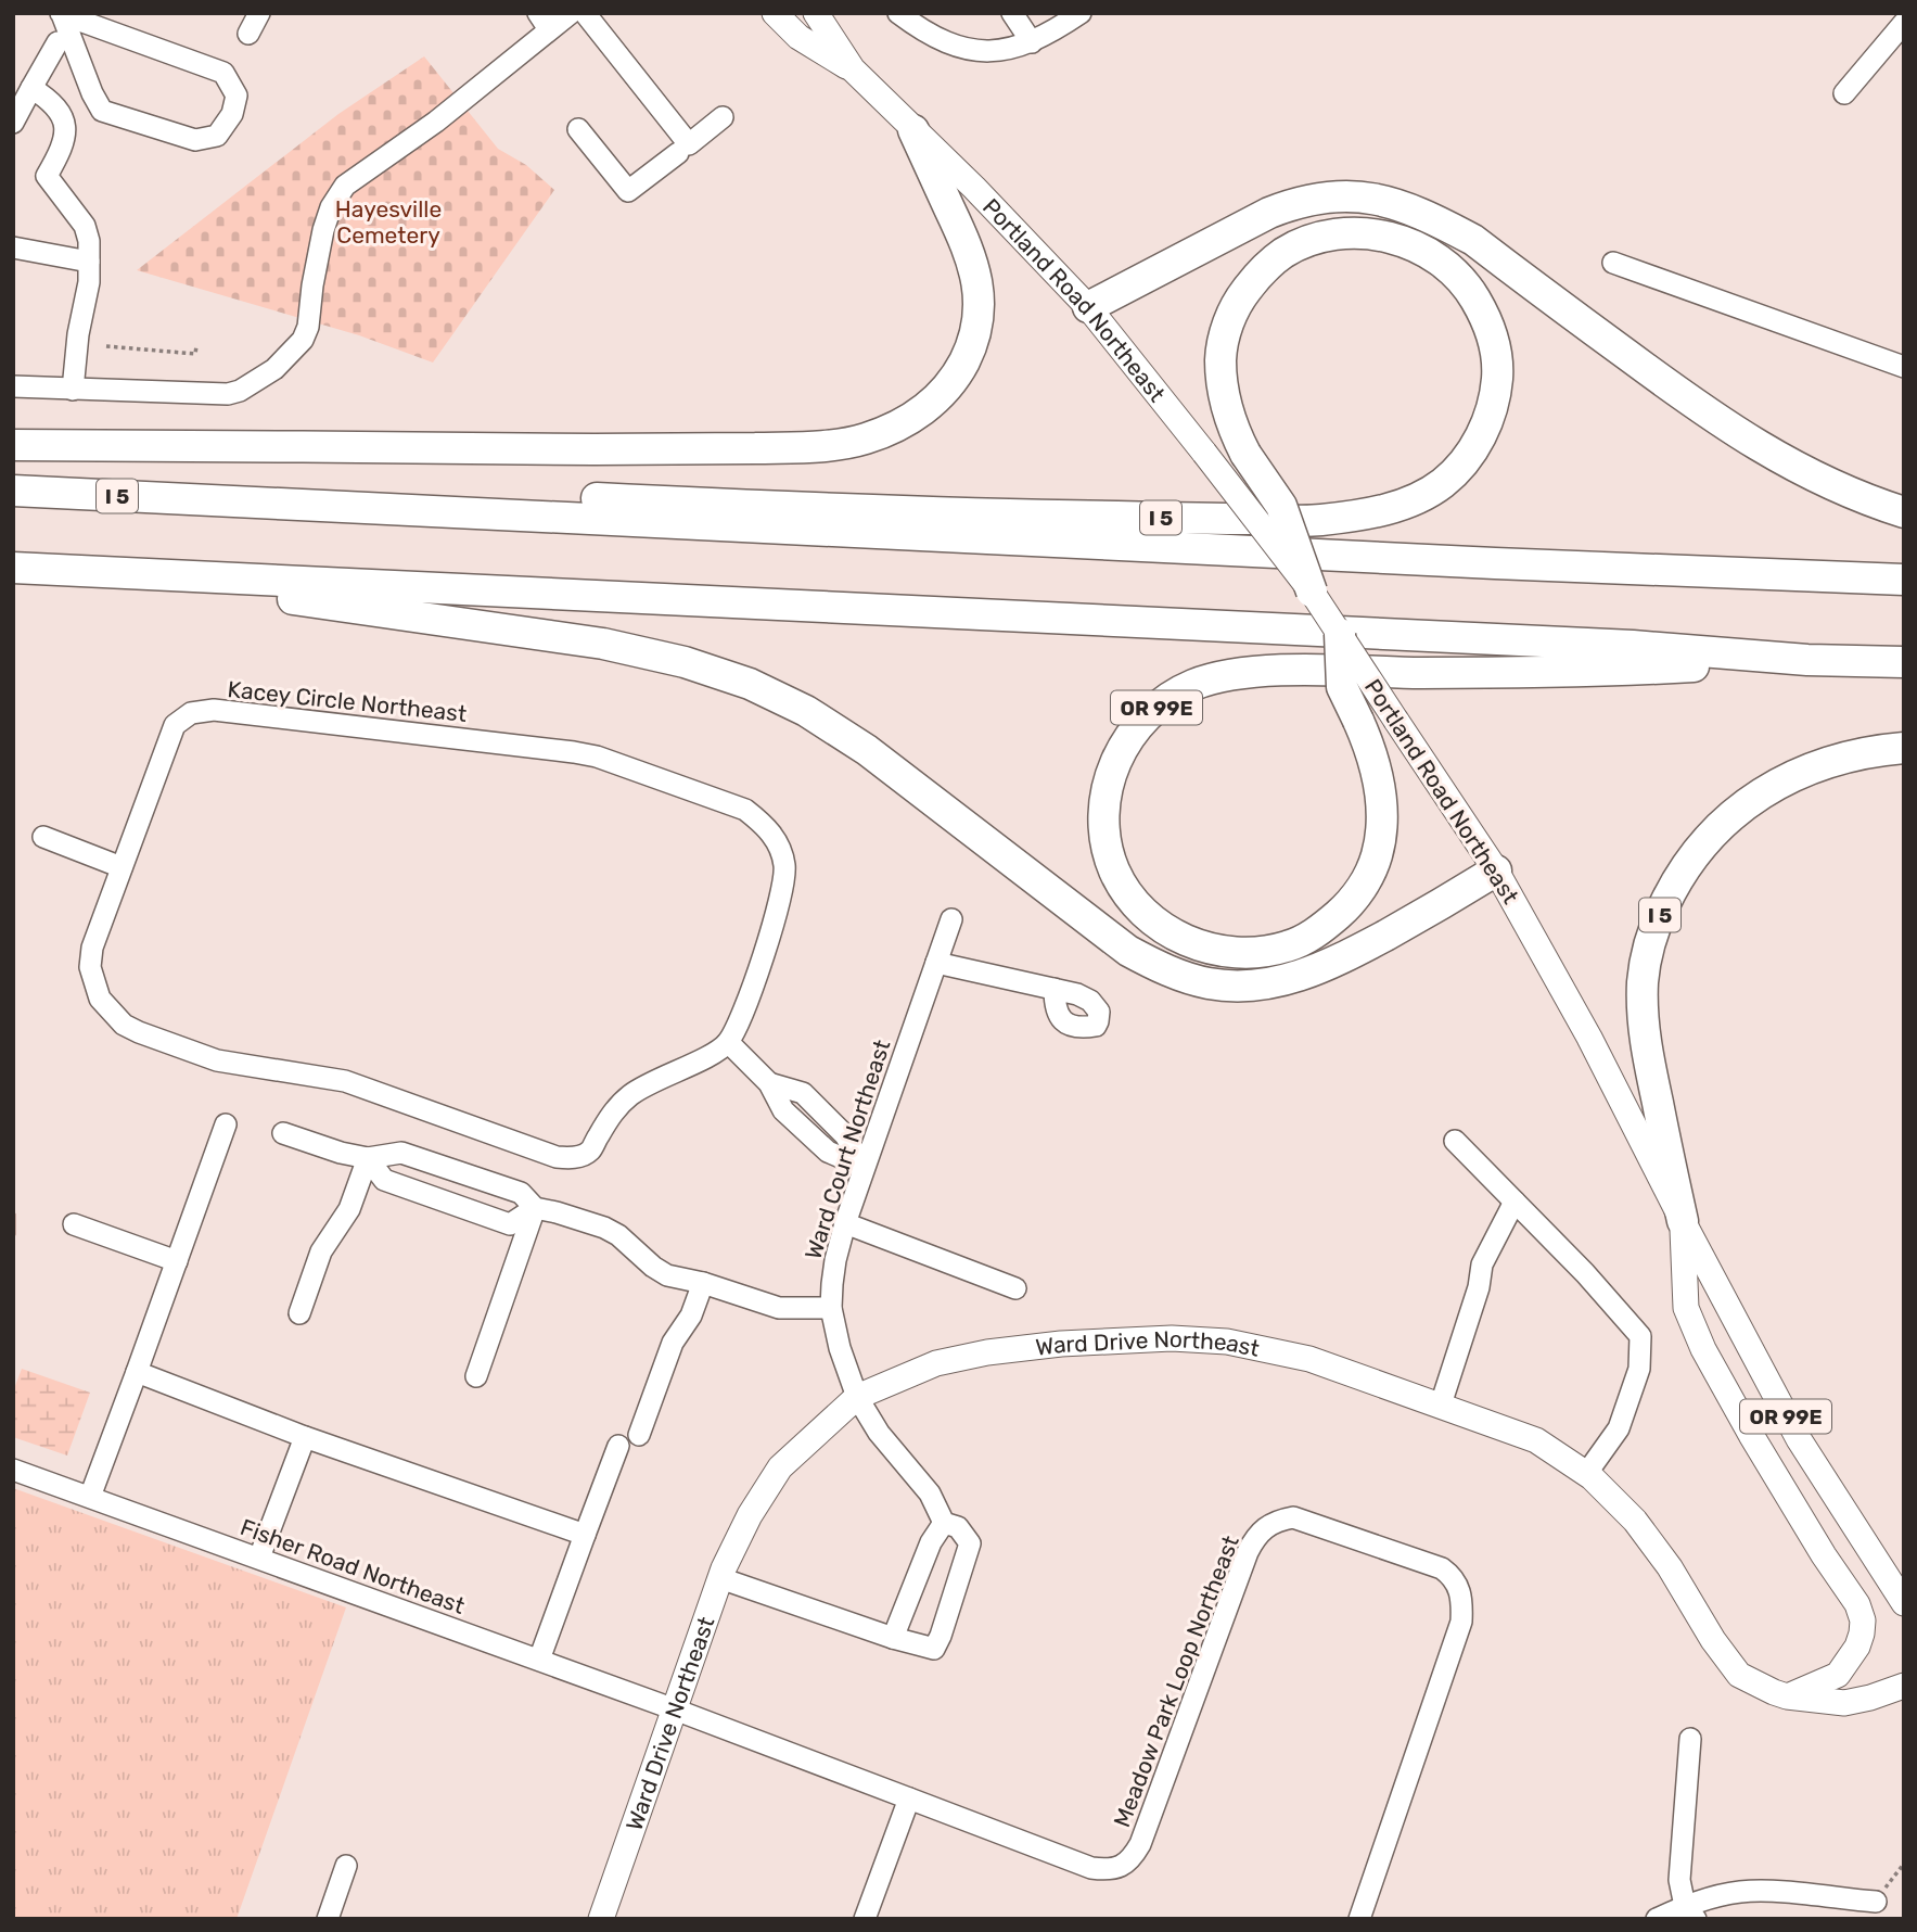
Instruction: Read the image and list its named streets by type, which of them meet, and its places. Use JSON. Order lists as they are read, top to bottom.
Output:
{
  "streets": {
    "highway": ["I 5", "OR 99E"],
    "main road": ["Portland Road Northeast", "Ward Drive Northeast"],
    "street": [
      "Kacey Circle Northeast",
      "Ward Court Northeast",
      "Fisher Road Northeast",
      "Meadow Park Loop Northeast"
    ]
  },
  "crossings": [
    ["Portland Road Northeast", "I 5"],
    ["Portland Road Northeast", "OR 99E"],
    ["Ward Court Northeast", "Ward Drive Northeast"],
    ["Ward Drive Northeast", "Fisher Road Northeast"],
    ["Ward Drive Northeast", "Meadow Park Loop Northeast"],
    ["Fisher Road Northeast", "Meadow Park Loop Northeast"]
  ],
  "parks": ["Hayesville Cemetery"]
}
